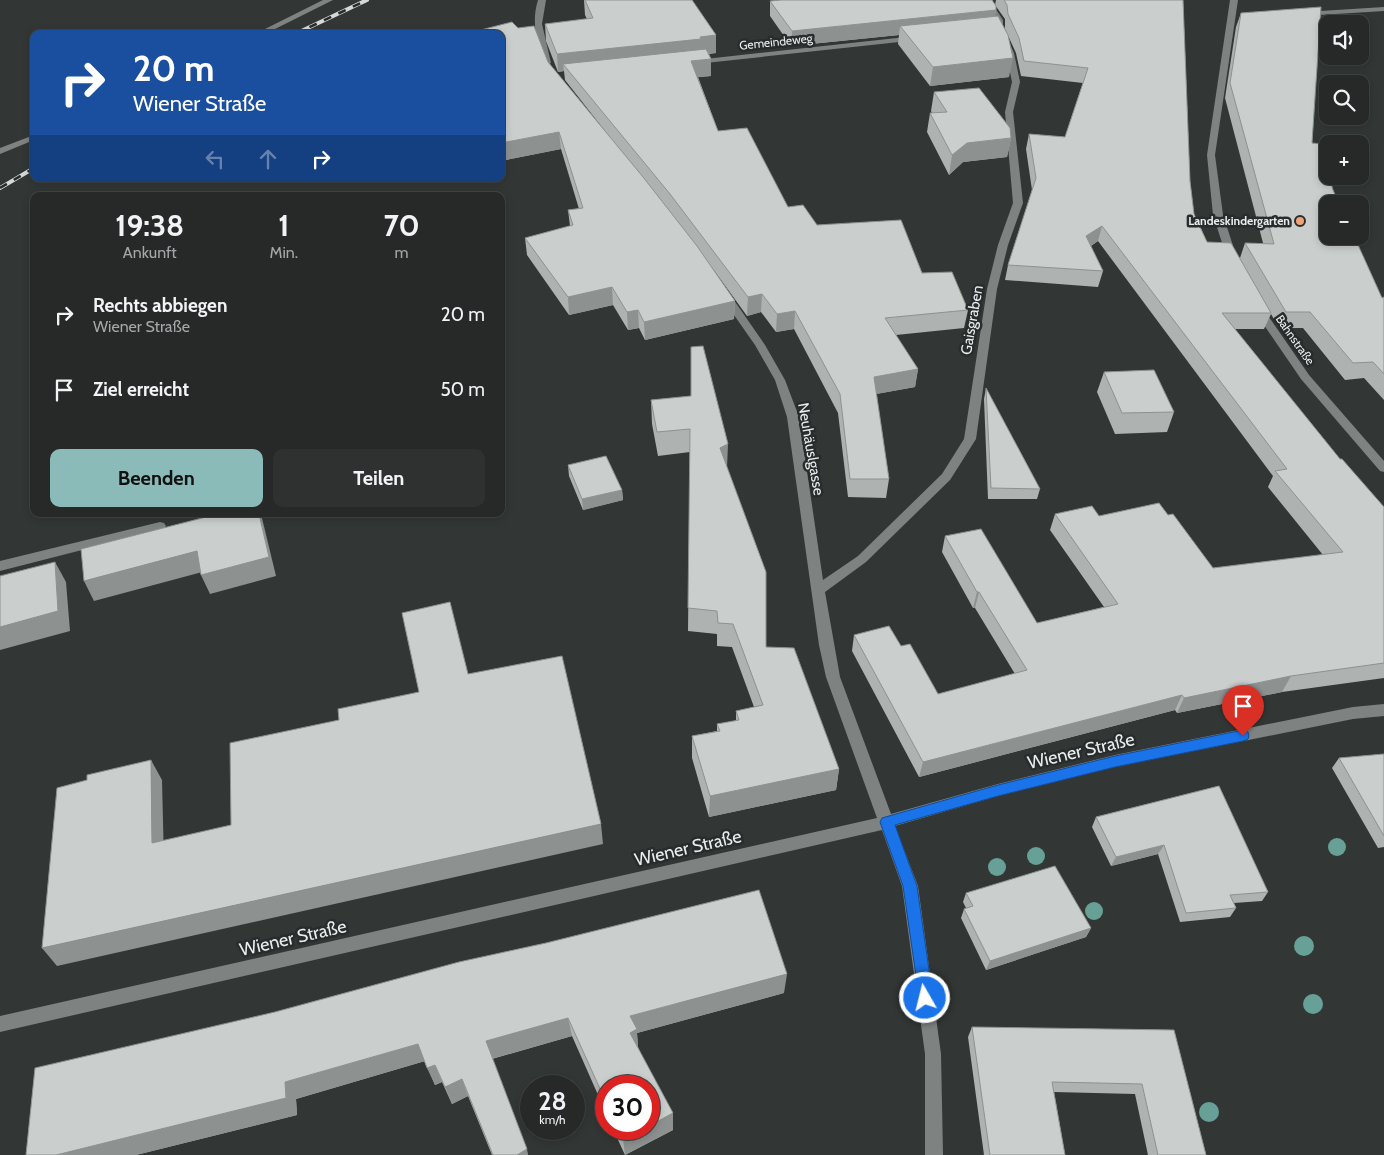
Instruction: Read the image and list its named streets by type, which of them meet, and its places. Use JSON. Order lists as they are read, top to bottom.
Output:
{
  "streets": {
    "street": [
      "Gemeindeweg",
      "Gaisgraben",
      "Bahnstraße",
      "Neuhäuslgasse",
      "Wiener Straße"
    ]
  },
  "crossings": [
    ["Gaisgraben", "Neuhäuslgasse"],
    ["Neuhäuslgasse", "Wiener Straße"]
  ],
  "places": ["Landeskindergarten"],
  "page": {
    "map_buttons": ["+", "−"],
    "turn": ["20 m", "Wiener Straße"],
    "eta": [
      "19:38",
      "Ankunft",
      "1",
      "Min.",
      "70",
      "m"
    ],
    "list": [
      {
        "name": "Rechts abbiegen",
        "note": "Wiener Straße",
        "value": "20 m"
      },
      {
        "name": "Ziel erreicht",
        "value": "50 m"
      }
    ],
    "buttons": ["Beenden", "Teilen"],
    "speed": "28 km/h",
    "limit": "30"
  }
}
